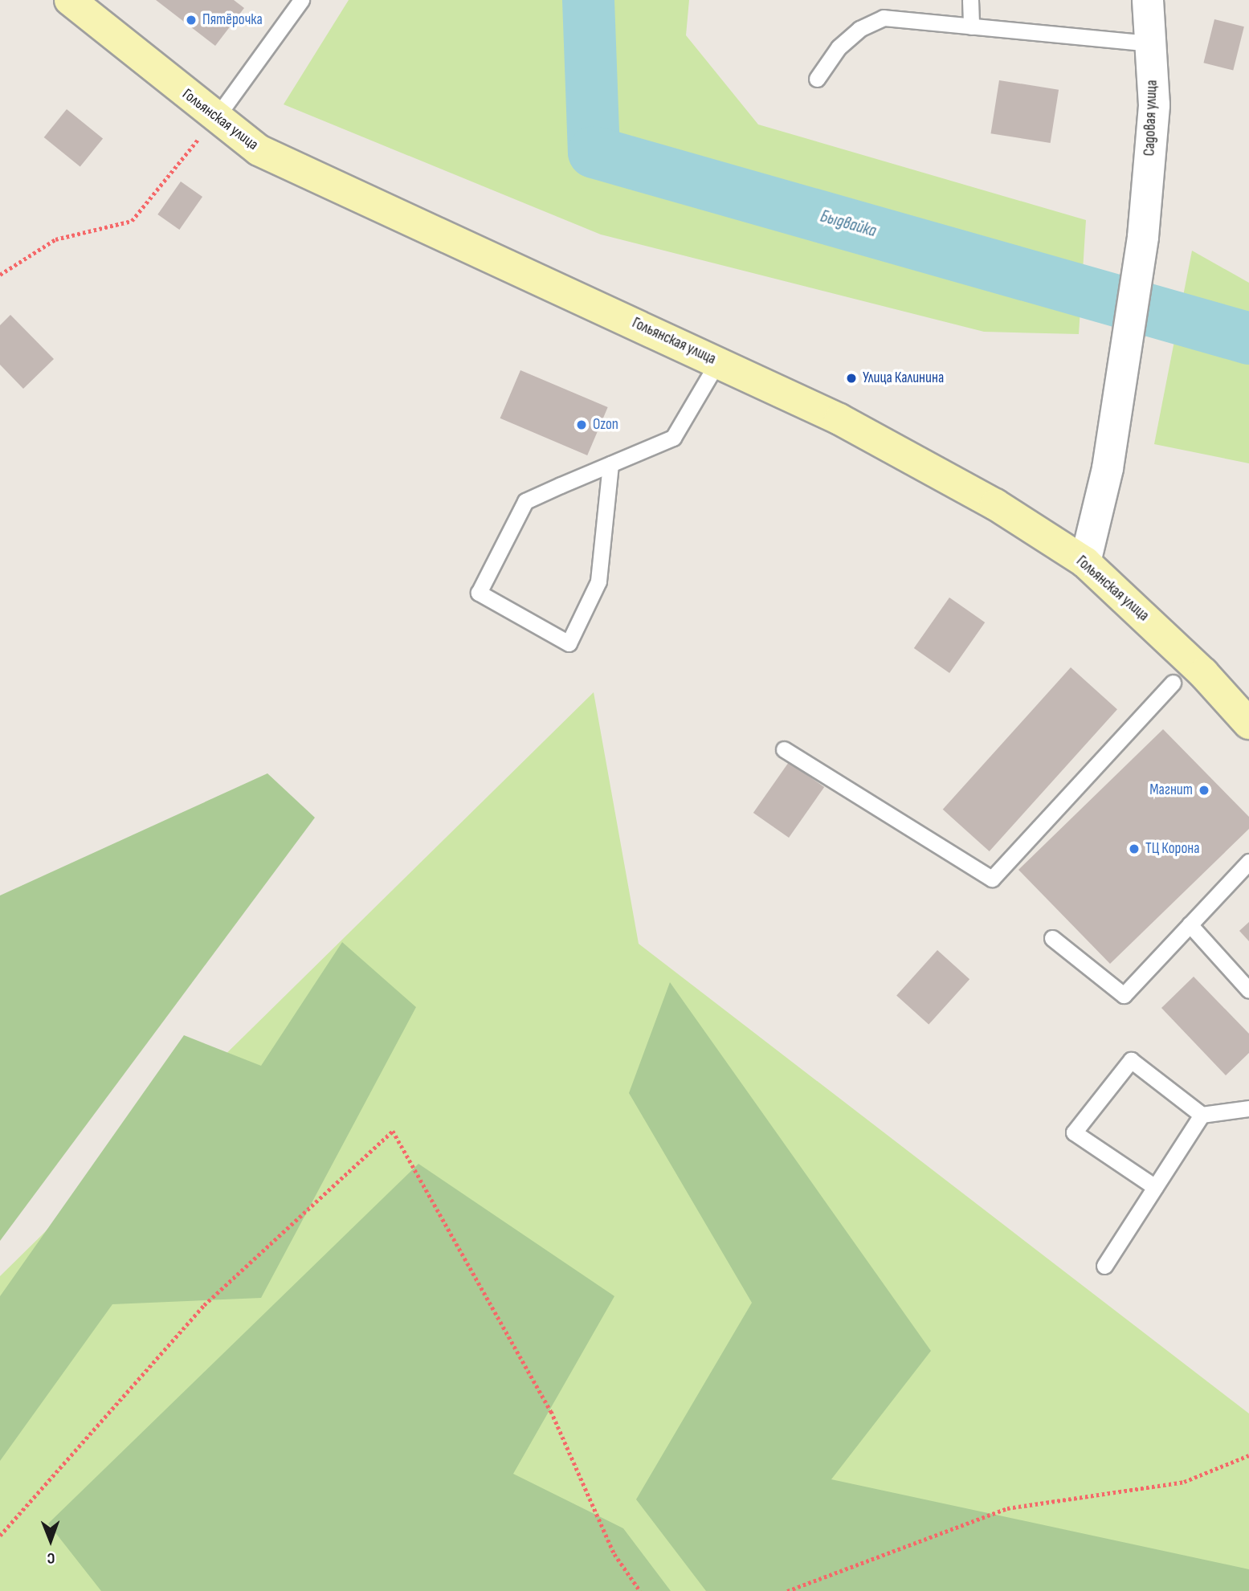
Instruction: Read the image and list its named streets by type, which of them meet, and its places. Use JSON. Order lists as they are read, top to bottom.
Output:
{
  "streets": {
    "main road": ["Гольянская улица"],
    "street": ["Садовая улица"]
  },
  "crossings": [
    ["Садовая улица", "Гольянская улица"]
  ],
  "water": ["Быдвайка"],
  "places": [
    "Пятёрочка",
    "Улица Калинина",
    "Ozon",
    "Магнит",
    "ТЦ Корона"
  ],
  "north": "bottom"
}
